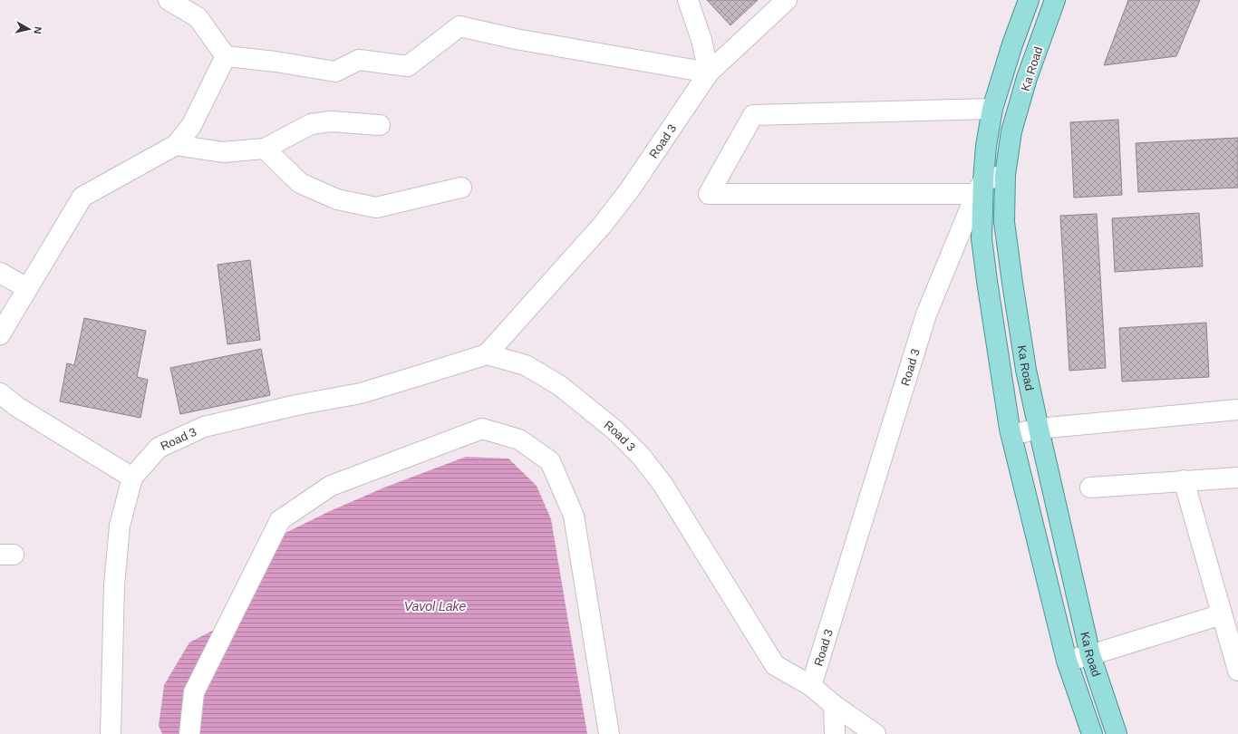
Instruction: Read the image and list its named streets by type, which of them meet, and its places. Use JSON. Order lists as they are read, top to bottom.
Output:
{
  "streets": {
    "main road": ["Ka Road"],
    "street": ["Road 3"]
  },
  "crossings": [
    ["Ka Road", "Road 3"]
  ],
  "water": ["Vavol Lake"],
  "north": "right"
}
